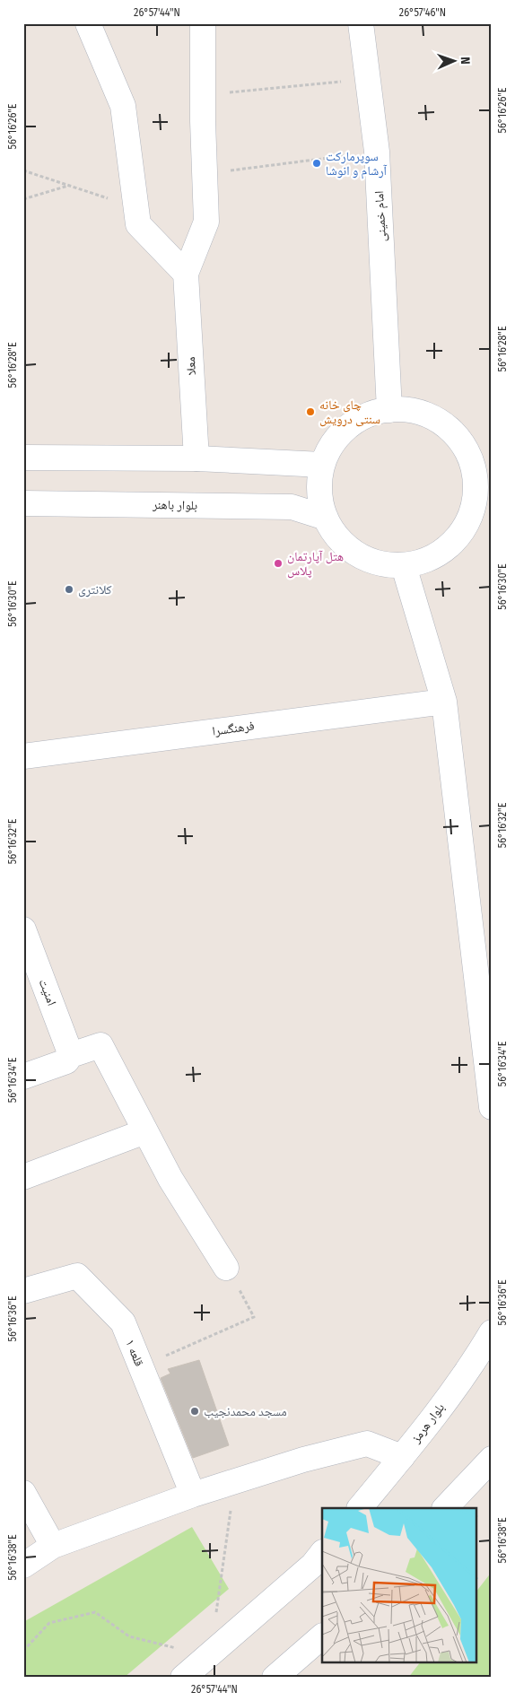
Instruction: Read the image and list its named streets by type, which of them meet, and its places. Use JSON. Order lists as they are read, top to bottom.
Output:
{
  "streets": {
    "street": [
      "امام خمینی",
      "معلا",
      "بلوار باهنر",
      "فرهنگسرا",
      "امنیت",
      "قلعه ۱",
      "بلوار هرمز"
    ]
  },
  "crossings": [
    ["امام خمینی", "بلوار باهنر"]
  ],
  "places": [
    "سوپرمارکت آرشام و انوشا",
    "چای خانه سنتی درویش",
    "هتل آپارتمان پلاس",
    "کلانتری",
    "مسجد محمدنجیب"
  ],
  "north": "right",
  "coordinates": [
    "26°57'44\"N",
    "26°57'46\"N",
    "56°16'26\"E",
    "56°16'28\"E",
    "56°16'30\"E",
    "56°16'32\"E",
    "56°16'34\"E",
    "56°16'36\"E",
    "56°16'38\"E"
  ]
}
